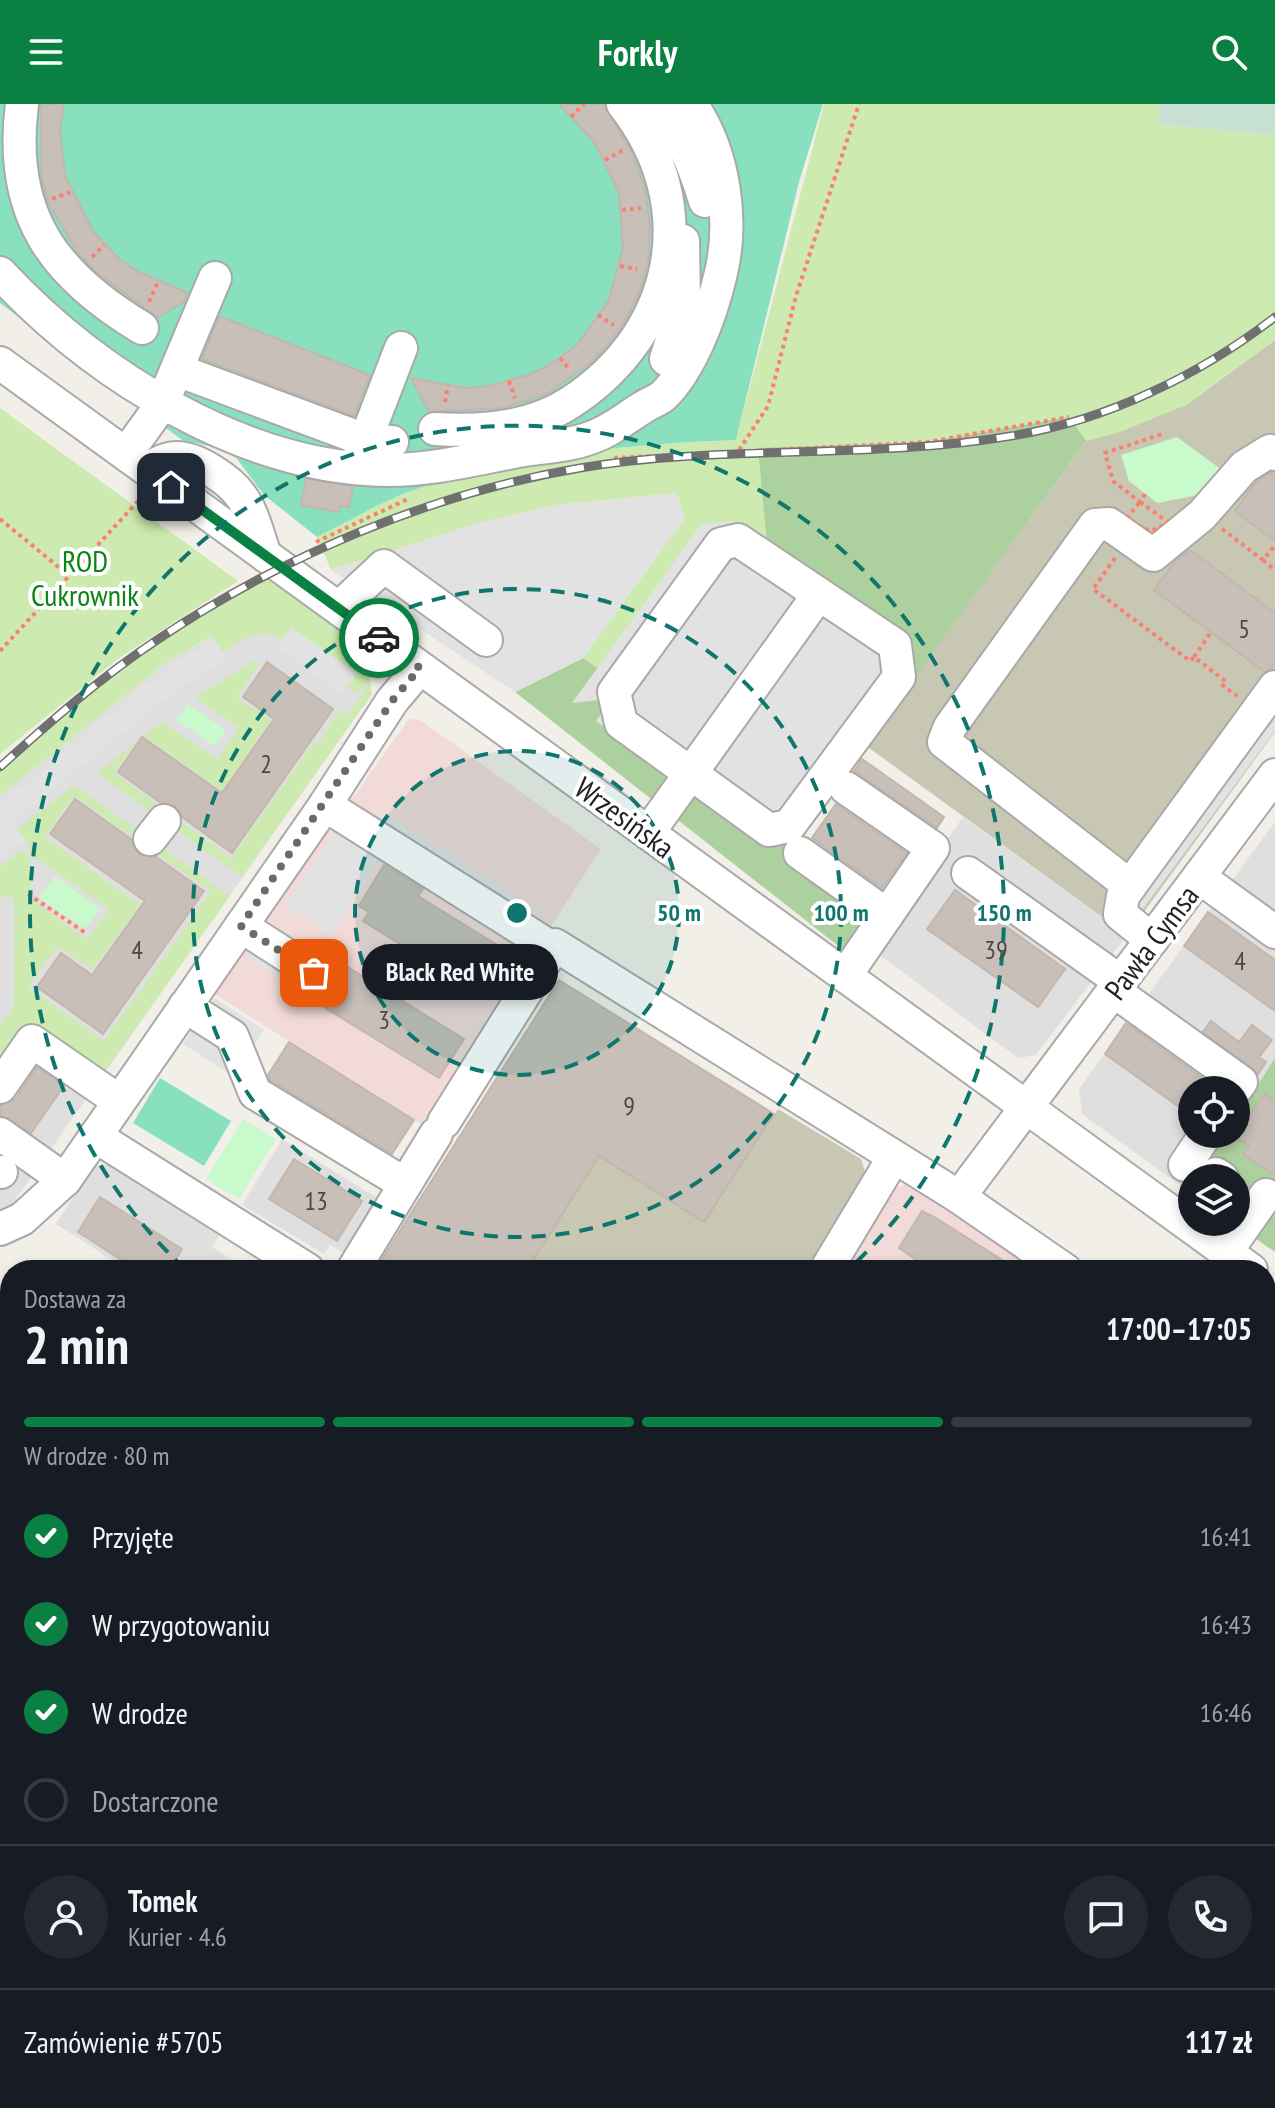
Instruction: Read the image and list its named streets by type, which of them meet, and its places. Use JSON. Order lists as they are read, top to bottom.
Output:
{
  "streets": {
    "street": ["Wrzesińska", "Pawła Cymsa"]
  },
  "crossings": [
    ["Wrzesińska", "Pawła Cymsa"]
  ],
  "parks": ["ROD Cukrownik"],
  "places": ["Black Red White"],
  "house_numbers": [
    "5",
    "2",
    "4",
    "39",
    "4",
    "3",
    "9",
    "13"
  ],
  "page": {
    "header": "Forkly",
    "bubble": "Black Red White",
    "heading": ["2 min", "Dostawa za", "17:00–17:05"],
    "panel": [
      "Tomek",
      "Kurier · 4.6",
      "Zamówienie #5705",
      "117 zł"
    ],
    "bar": "W drodze · 80 m",
    "list": [
      ["Przyjęte", "16:41"],
      ["W przygotowaniu", "16:43"],
      ["W drodze", "16:46"],
      "Dostarczone"
    ]
  },
  "rings": ["50 m", "100 m", "150 m"]
}
